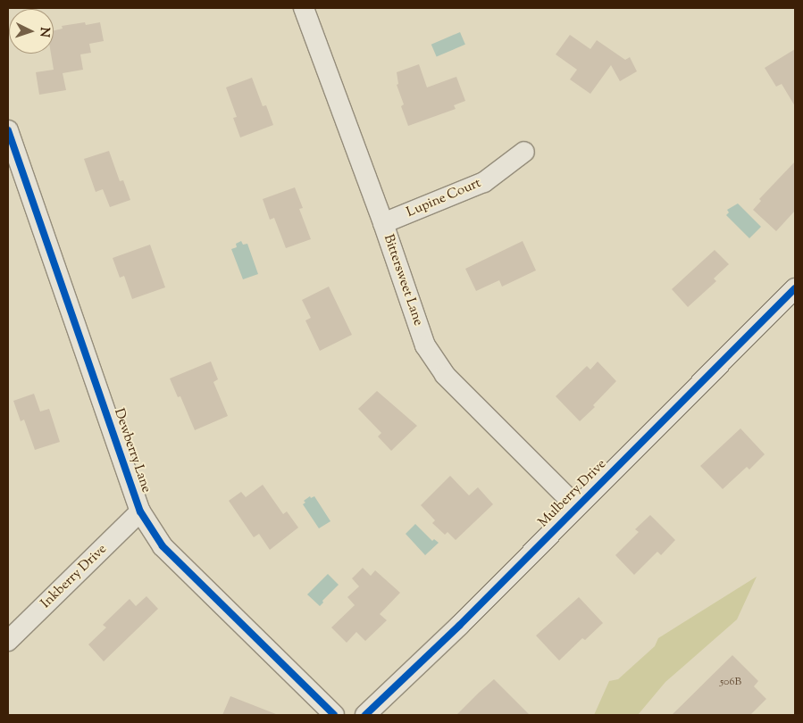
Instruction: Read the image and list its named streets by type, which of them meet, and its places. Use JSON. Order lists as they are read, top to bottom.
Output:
{
  "streets": {
    "street": [
      "Lupine Court",
      "Bittersweet Lane",
      "Dewberry Lane",
      "Mulberry Drive",
      "Inkberry Drive"
    ]
  },
  "crossings": [
    ["Lupine Court", "Bittersweet Lane"],
    ["Bittersweet Lane", "Mulberry Drive"],
    ["Dewberry Lane", "Inkberry Drive"]
  ],
  "house_numbers": ["506B"],
  "north": "right"
}
